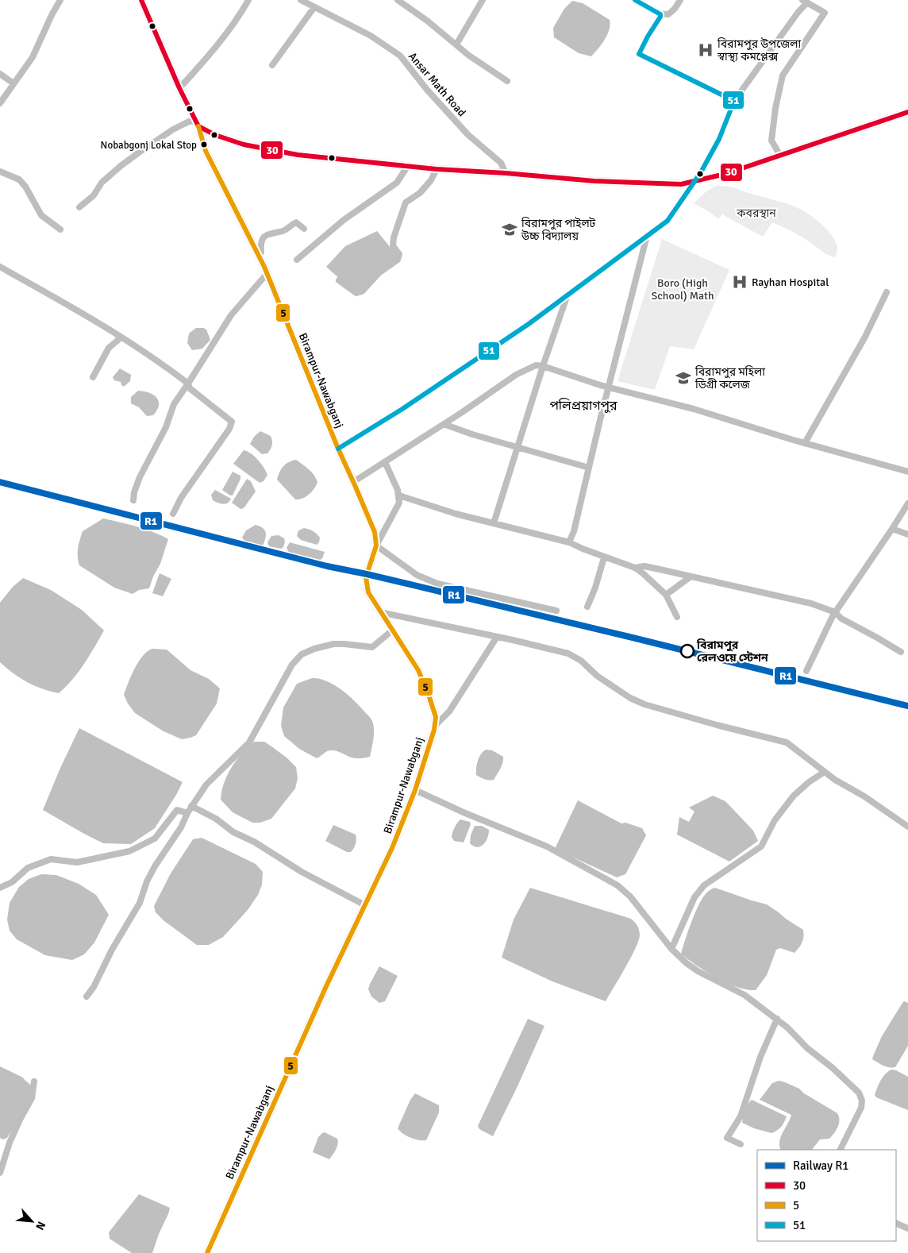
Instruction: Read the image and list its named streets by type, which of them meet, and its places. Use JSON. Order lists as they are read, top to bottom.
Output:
{
  "streets": {
    "main road": ["Birampur-Nawabganj"],
    "street": ["Ansar Math Road"]
  },
  "districts": ["পলিপ্রয়াগপুর"],
  "parks": ["কবরস্থান", "Boro (High School) Math"],
  "places": {
    "hospital": ["বিরামপুর উপজেলা স্বাস্থ্য কমপ্লেক্স", "Rayhan Hospital"],
    "other": ["Nobabgonj Lokal Stop", "বিরামপুর রেলওয়ে স্টেশন"],
    "school or university": ["বিরামপুর পাইলট উচ্চ বিদ্যালয়", "বিরামপুর মহিলা ডিগ্রী কলেজ"]
  },
  "lines": [
    "transit line 30",
    "transit line 51",
    "transit line 5",
    "rail line R1"
  ],
  "legend": [
    "Railway R1",
    "30",
    "5",
    "51"
  ],
  "north": "bottom right"
}
